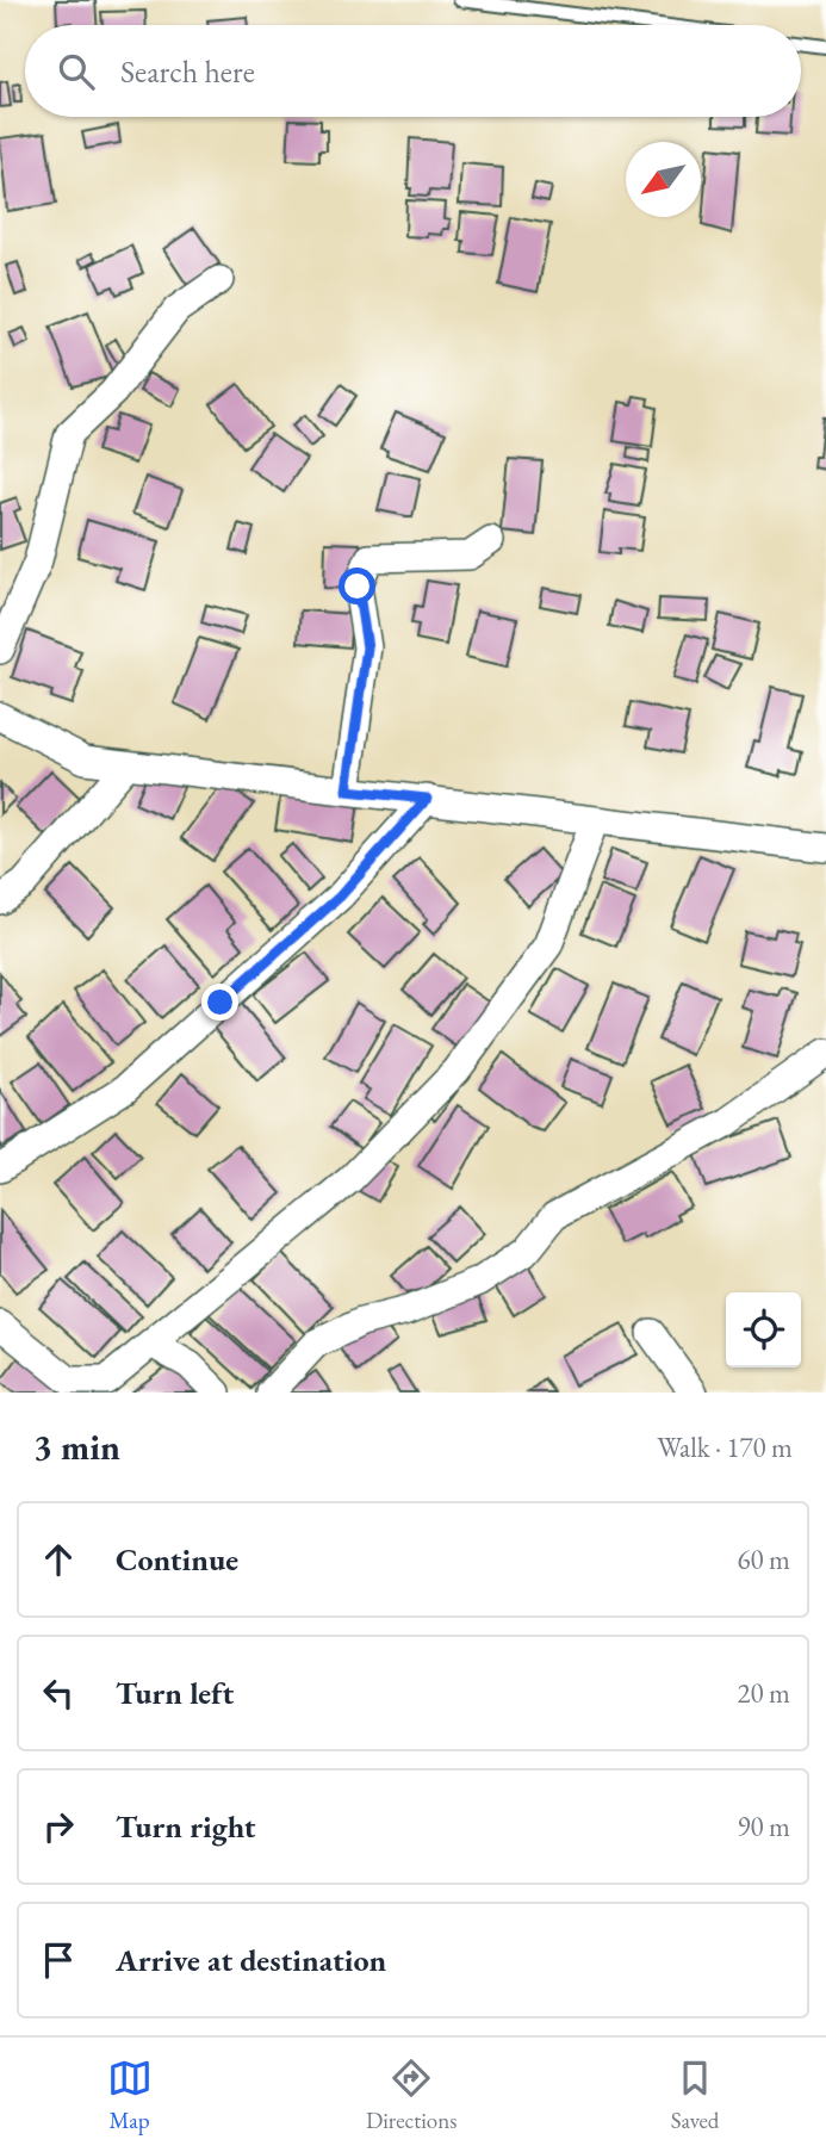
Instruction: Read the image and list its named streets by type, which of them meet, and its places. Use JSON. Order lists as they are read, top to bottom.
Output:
{
  "north": "bottom left",
  "page": {
    "search": "Search here",
    "heading": ["3 min", "Walk · 170 m"],
    "list": [
      ["Continue", "60 m"],
      ["Turn left", "20 m"],
      ["Turn right", "90 m"],
      "Arrive at destination"
    ],
    "nav": ["Map", "Directions", "Saved"]
  }
}
